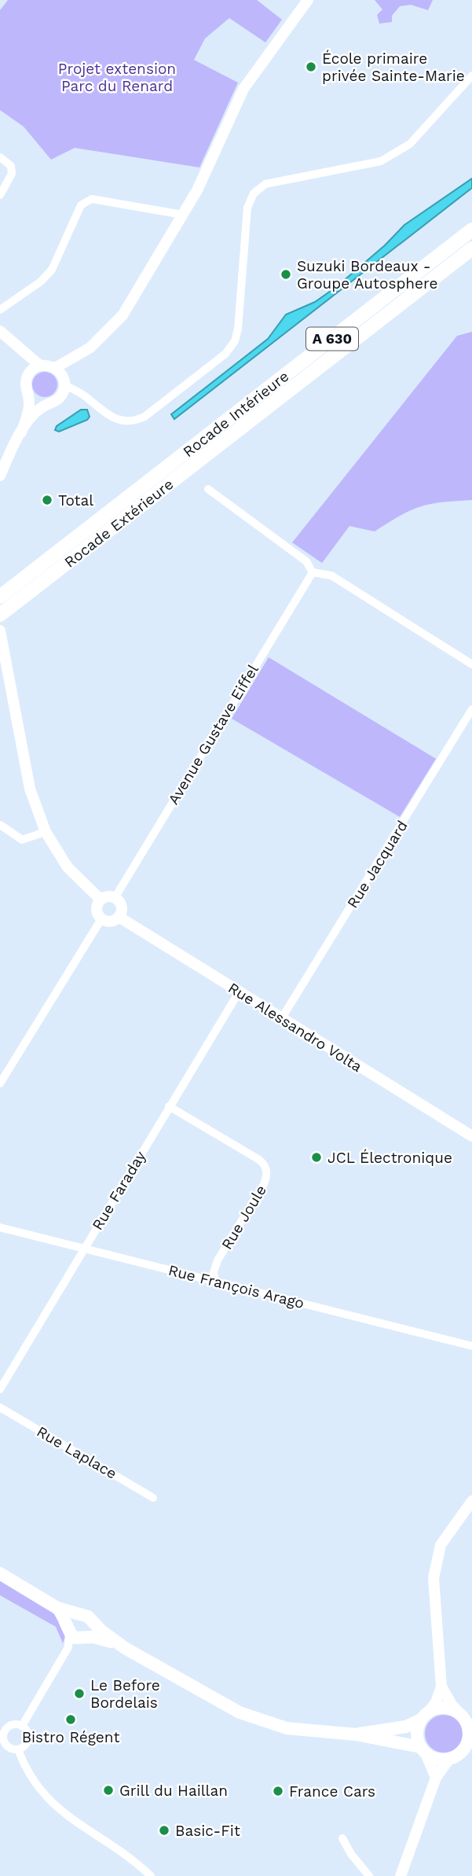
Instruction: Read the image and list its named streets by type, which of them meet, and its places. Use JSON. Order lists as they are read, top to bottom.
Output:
{
  "streets": {
    "highway": ["A 630", "Rocade Intérieure", "Rocade Extérieure"],
    "street": [
      "Avenue Gustave Eiffel",
      "Rue Jacquard",
      "Rue Alessandro Volta",
      "Rue Faraday",
      "Rue Joule",
      "Rue François Arago",
      "Rue Laplace"
    ]
  },
  "crossings": [
    ["Avenue Gustave Eiffel", "Rue Alessandro Volta"],
    ["Rue Jacquard", "Rue Alessandro Volta"],
    ["Rue Alessandro Volta", "Rue Faraday"],
    ["Rue Faraday", "Rue Joule"],
    ["Rue Faraday", "Rue François Arago"],
    ["Rue Joule", "Rue François Arago"]
  ],
  "parks": ["Projet extension Parc du Renard"],
  "places": [
    "École primaire privée Sainte-Marie",
    "Suzuki Bordeaux - Groupe Autosphere",
    "Total",
    "JCL Électronique",
    "Le Before Bordelais",
    "Bistro Régent",
    "Grill du Haillan",
    "France Cars",
    "Basic-Fit"
  ]
}
